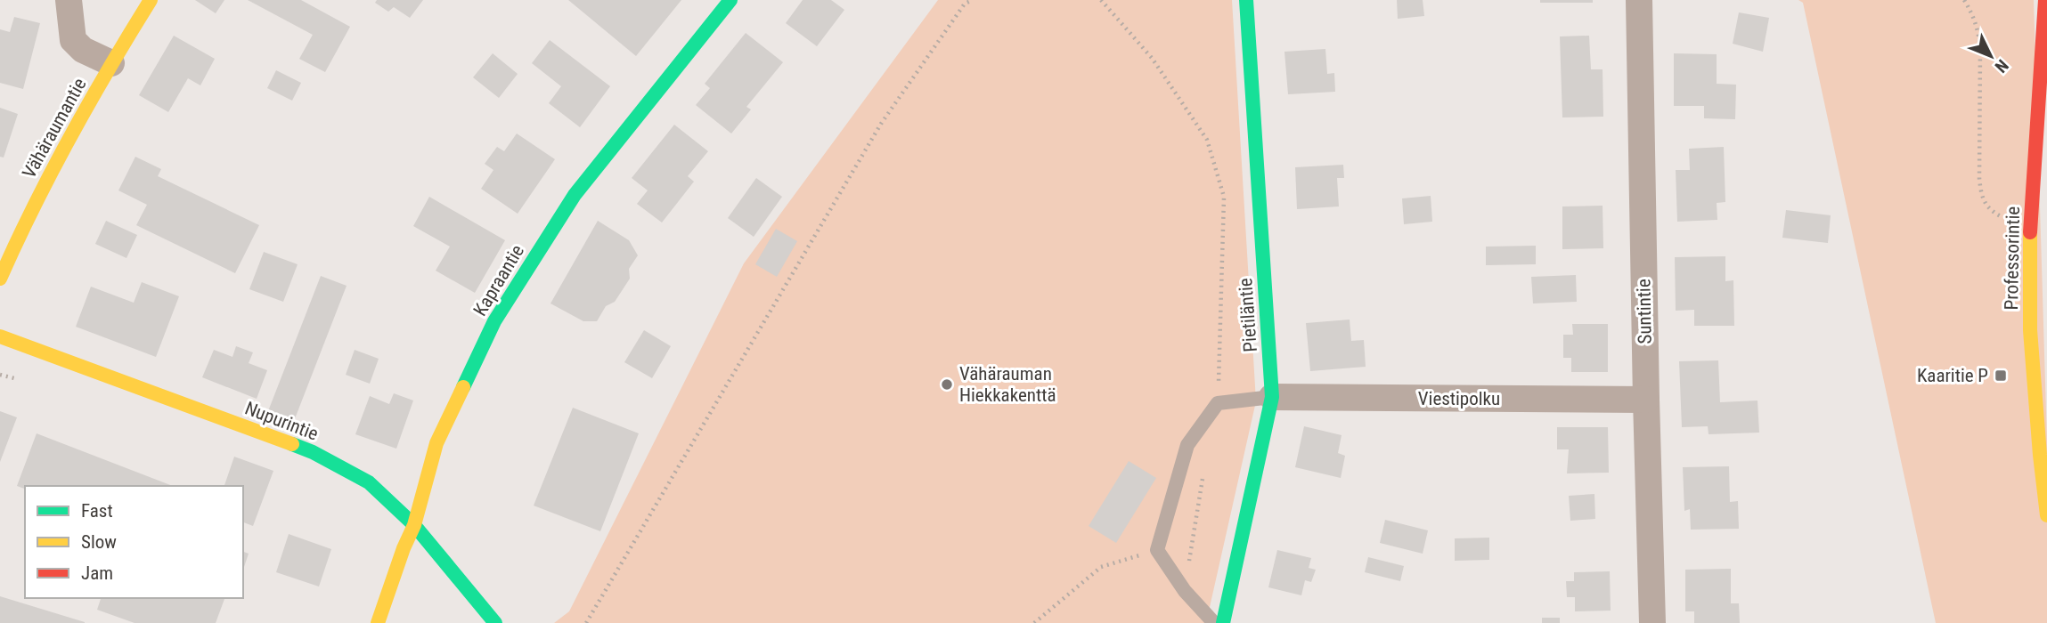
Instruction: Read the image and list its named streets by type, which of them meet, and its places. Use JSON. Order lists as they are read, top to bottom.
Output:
{
  "streets": {
    "street": [
      "Vähäraumantie",
      "Professorintie",
      "Kapraantie",
      "Suntintie",
      "Pietiläntie",
      "Viestipolku",
      "Nupurintie"
    ]
  },
  "crossings": [
    ["Kapraantie", "Nupurintie"],
    ["Suntintie", "Viestipolku"],
    ["Pietiläntie", "Viestipolku"]
  ],
  "places": {
    "transit": ["Kaaritie P"],
    "other": ["Vähärauman Hiekkakenttä"]
  },
  "legend": ["Fast", "Slow", "Jam"],
  "north": "bottom right"
}
